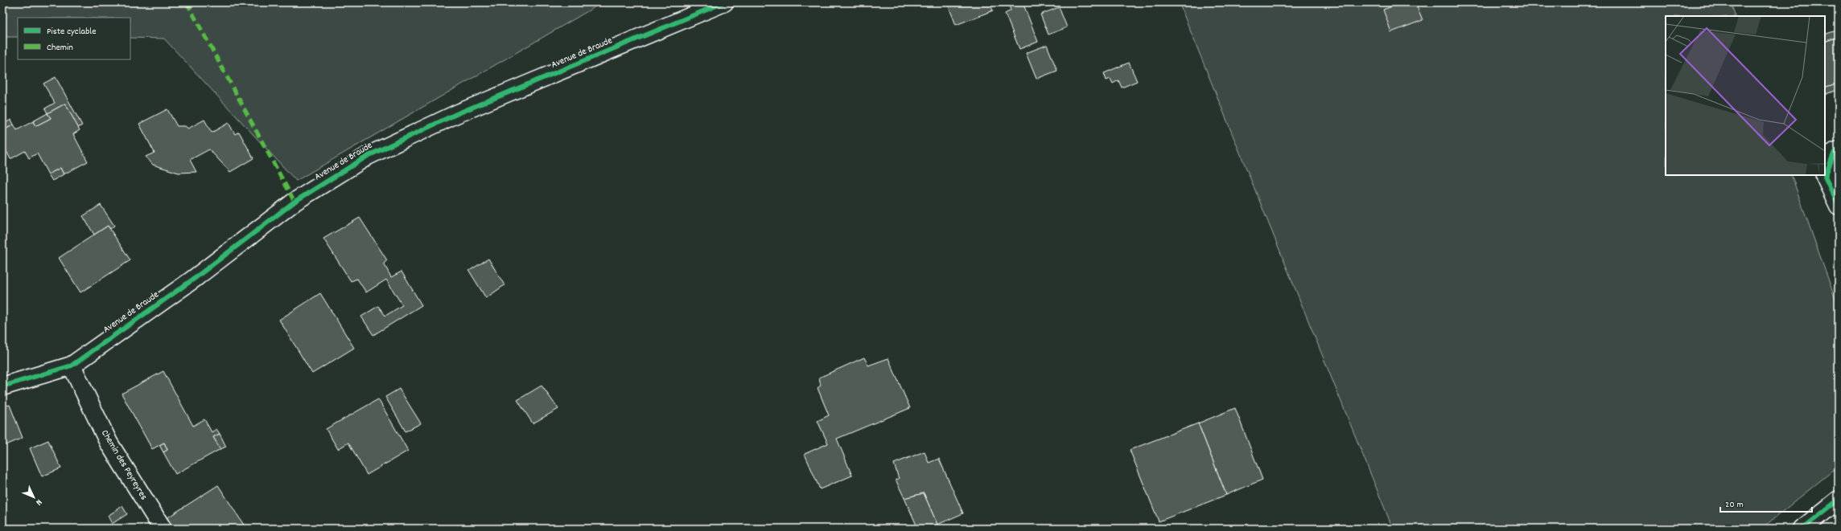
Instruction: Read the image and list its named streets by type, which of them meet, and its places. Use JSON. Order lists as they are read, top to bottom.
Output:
{
  "streets": {
    "street": ["Avenue de Braude", "Chemin des Peyreyres"]
  },
  "crossings": [
    ["Avenue de Braude", "Chemin des Peyreyres"]
  ],
  "legend": ["Piste cyclable", "Chemin"],
  "scale_bar": "20 m",
  "north": "bottom right"
}
